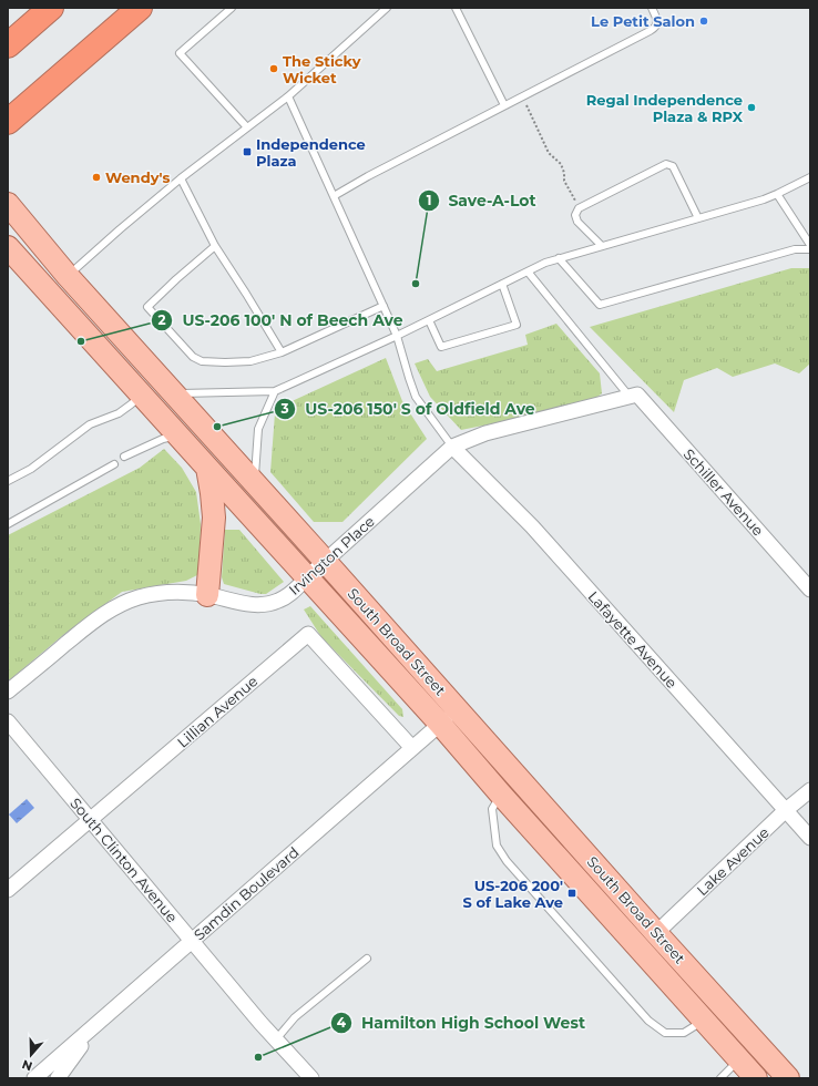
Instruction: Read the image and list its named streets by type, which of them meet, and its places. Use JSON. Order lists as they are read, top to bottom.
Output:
{
  "streets": {
    "main road": ["South Broad Street"],
    "street": [
      "Schiller Avenue",
      "Irvington Place",
      "Lafayette Avenue",
      "Lillian Avenue",
      "South Clinton Avenue",
      "Lake Avenue",
      "Samdin Boulevard"
    ]
  },
  "crossings": [
    ["Irvington Place", "Lafayette Avenue"],
    ["Irvington Place", "South Broad Street"],
    ["Lafayette Avenue", "Lake Avenue"],
    ["South Broad Street", "Lake Avenue"],
    ["South Broad Street", "Samdin Boulevard"],
    ["Lillian Avenue", "South Clinton Avenue"],
    ["Lillian Avenue", "Samdin Boulevard"],
    ["South Clinton Avenue", "Samdin Boulevard"]
  ],
  "places": {
    "other": [
      "Le Petit Salon",
      "The Sticky Wicket",
      "Regal Independence Plaza & RPX",
      "Wendy's",
      "Save-A-Lot",
      "US-206 100' N of Beech Ave",
      "US-206 150' S of Oldfield Ave",
      "Hamilton High School West"
    ],
    "transit": ["Independence Plaza", "US-206 200' S of Lake Ave"]
  },
  "north": "bottom"
}
